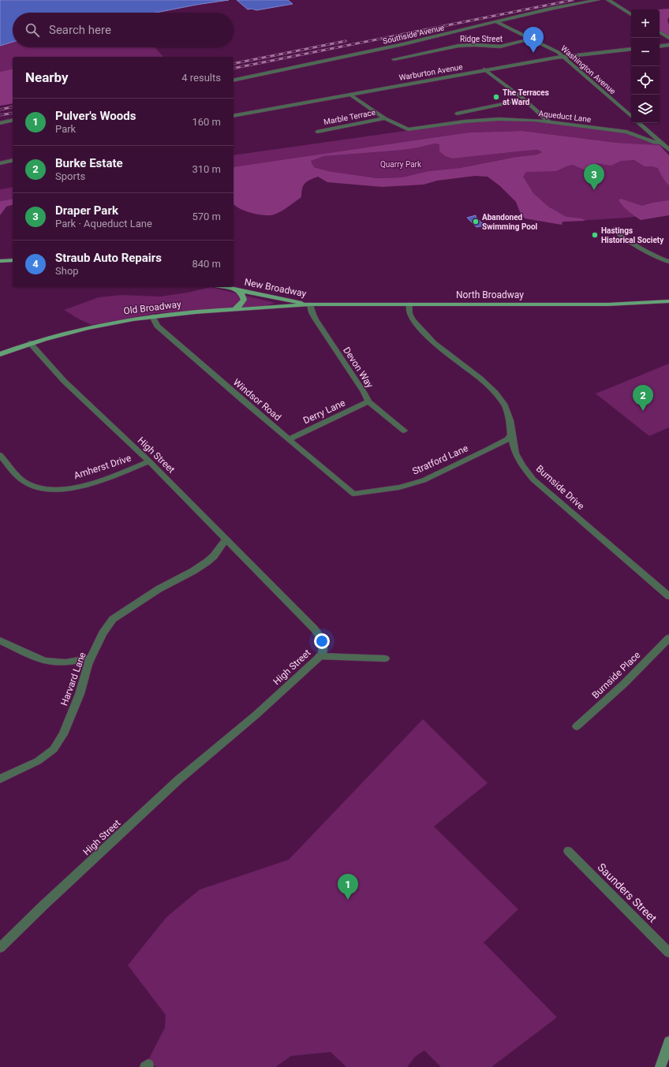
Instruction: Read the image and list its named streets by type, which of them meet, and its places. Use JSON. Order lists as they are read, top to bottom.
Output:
{
  "streets": {
    "main road": ["New Broadway", "North Broadway", "Old Broadway"],
    "street": [
      "Southside Avenue",
      "Ridge Street",
      "Washington Avenue",
      "Warburton Avenue",
      "Aqueduct Lane",
      "Marble Terrace",
      "Devon Way",
      "Windsor Road",
      "Derry Lane",
      "High Street",
      "Stratford Lane",
      "Amherst Drive",
      "Burnside Drive",
      "Burnside Place",
      "Harvard Lane",
      "Saunders Street"
    ]
  },
  "crossings": [
    ["Southside Avenue", "Washington Avenue"],
    ["Ridge Street", "Washington Avenue"],
    ["Washington Avenue", "Warburton Avenue"],
    ["Aqueduct Lane", "Marble Terrace"],
    ["New Broadway", "North Broadway"],
    ["New Broadway", "Old Broadway"],
    ["New Broadway", "Devon Way"],
    ["North Broadway", "Old Broadway"],
    ["North Broadway", "Devon Way"],
    ["North Broadway", "Burnside Drive"],
    ["Old Broadway", "Devon Way"],
    ["Old Broadway", "Windsor Road"],
    ["Old Broadway", "High Street"],
    ["Devon Way", "Derry Lane"],
    ["Windsor Road", "Derry Lane"],
    ["Windsor Road", "Stratford Lane"],
    ["High Street", "Amherst Drive"],
    ["High Street", "Harvard Lane"],
    ["Stratford Lane", "Burnside Drive"]
  ],
  "parks": ["Quarry Park"],
  "places": ["The Terraces at Ward", "Abandoned Swimming Pool", "Hastings Historical Society"],
  "page": {
    "map_buttons": ["+", "−"],
    "search": "Search here",
    "pins": [
      "4",
      "3",
      "2",
      "1"
    ],
    "heading": ["Nearby", "4 results"],
    "list": [
      {
        "mark": "1",
        "name": "Pulver's Woods",
        "note": "Park",
        "value": "160 m"
      },
      {
        "mark": "2",
        "name": "Burke Estate",
        "note": "Sports",
        "value": "310 m"
      },
      {
        "mark": "3",
        "name": "Draper Park",
        "note": "Park · Aqueduct Lane",
        "value": "570 m"
      },
      {
        "mark": "4",
        "name": "Straub Auto Repairs",
        "note": "Shop",
        "value": "840 m"
      }
    ]
  }
}
